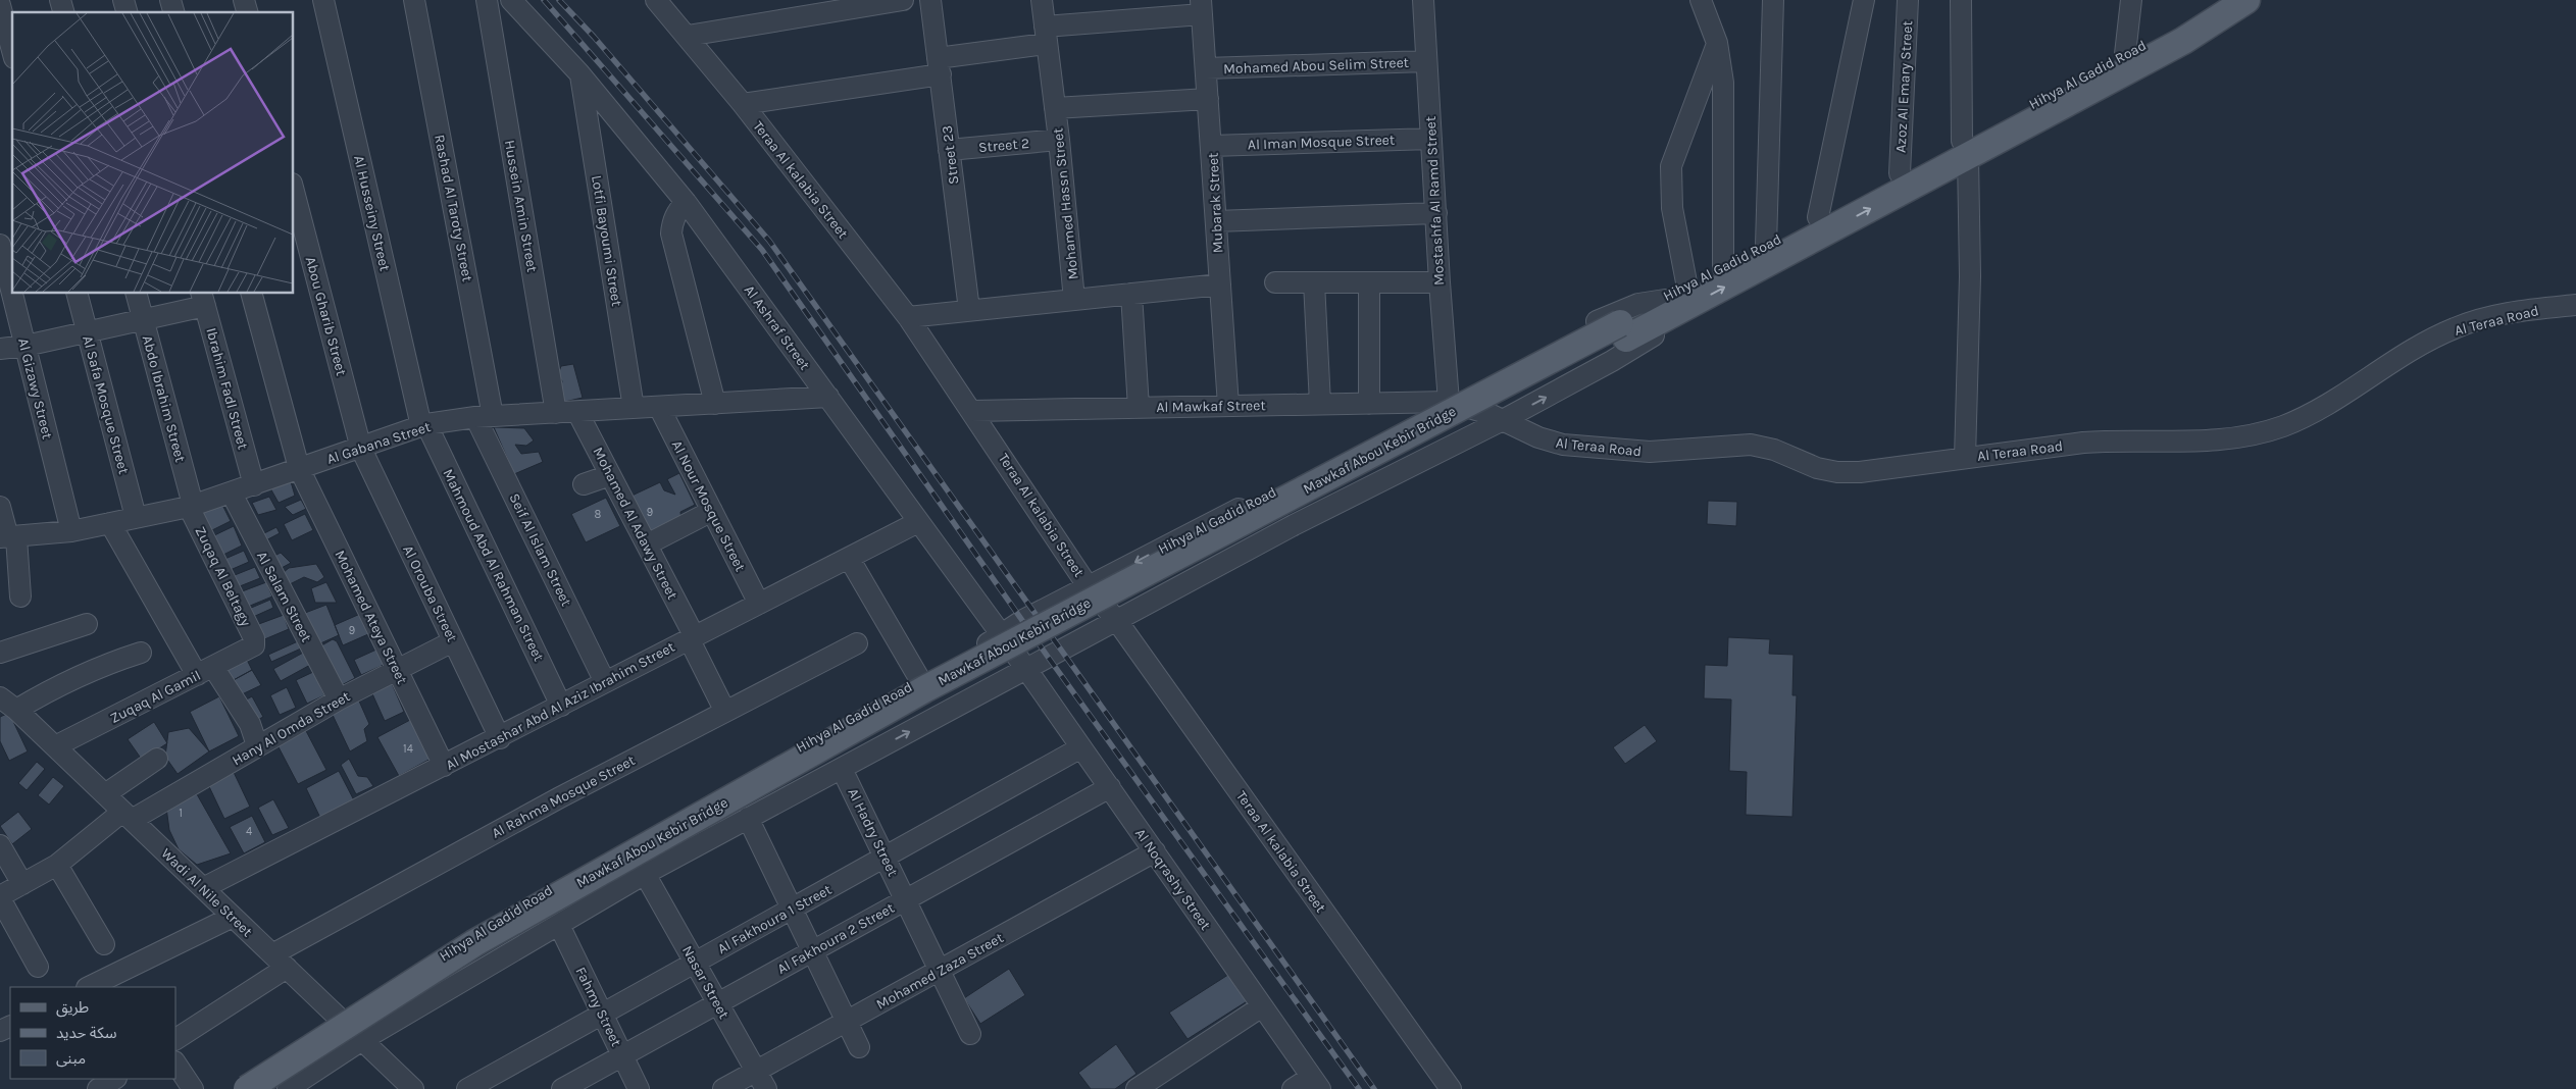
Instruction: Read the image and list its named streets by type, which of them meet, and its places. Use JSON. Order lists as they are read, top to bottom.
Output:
{
  "streets": {
    "main road": ["Hihya Al Gadid Road", "Mawkaf Abou Kebir Bridge"],
    "street": [
      "Mohamed Abou Selim Street",
      "Azoz Al Emary Street",
      "Al Iman Mosque Street",
      "Street 2",
      "Street 23",
      "Teraa Al kalabia Street",
      "Mostashfa Al Ramd Street",
      "Mubarak Street",
      "Mohamed Hassn Street",
      "Hussein Amin Street",
      "Rashad Al Taroty Street",
      "Al Husseiny Street",
      "Lotfi Bayoumi Street",
      "Abou Gharib Street",
      "Al Teraa Road",
      "Al Ashraf Street",
      "Al Gizawy Street",
      "Ibrahim Fadl Street",
      "Abdo Ibrahim Street",
      "Al Safa Mosque Street",
      "Al Mawkaf Street",
      "Al Gabana Street",
      "Al Nour Mosque Street",
      "Mohamed Al Adawy Street",
      "Seif Al Islam Street",
      "Mahmoud Abd Al Rahman Street",
      "Zuqaq Al Beltagy",
      "Al Orouba Street",
      "Al Salam Street",
      "Mohamed Ateya Street",
      "Zuqaq Al Gamil",
      "Al Mostashar Abd Al Aziz Ibrahim Street",
      "Hany Al Omda Street",
      "Al Rahma Mosque Street",
      "Al Hadry Street",
      "Al Noqrashy Street",
      "Wadi Al Nile Street",
      "Al Fakhoura 1 Street",
      "Al Fakhoura 2 Street",
      "Mohamed Zaza Street",
      "Nasar Street",
      "Fahmy Street"
    ]
  },
  "crossings": [
    ["Mohamed Abou Selim Street", "Mostashfa Al Ramd Street"],
    ["Mohamed Abou Selim Street", "Mubarak Street"],
    ["Hihya Al Gadid Road", "Azoz Al Emary Street"],
    ["Hihya Al Gadid Road", "Teraa Al kalabia Street"],
    ["Hihya Al Gadid Road", "Mostashfa Al Ramd Street"],
    ["Hihya Al Gadid Road", "Al Teraa Road"],
    ["Hihya Al Gadid Road", "Al Ashraf Street"],
    ["Hihya Al Gadid Road", "Al Mawkaf Street"],
    ["Hihya Al Gadid Road", "Mawkaf Abou Kebir Bridge"],
    ["Hihya Al Gadid Road", "Al Hadry Street"],
    ["Hihya Al Gadid Road", "Al Noqrashy Street"],
    ["Hihya Al Gadid Road", "Wadi Al Nile Street"],
    ["Hihya Al Gadid Road", "Nasar Street"],
    ["Hihya Al Gadid Road", "Fahmy Street"],
    ["Al Iman Mosque Street", "Mostashfa Al Ramd Street"],
    ["Al Iman Mosque Street", "Mubarak Street"],
    ["Street 2", "Street 23"],
    ["Street 2", "Mohamed Hassn Street"],
    ["Teraa Al kalabia Street", "Al Mawkaf Street"],
    ["Mostashfa Al Ramd Street", "Al Teraa Road"],
    ["Mostashfa Al Ramd Street", "Al Mawkaf Street"],
    ["Mubarak Street", "Mohamed Hassn Street"],
    ["Mubarak Street", "Al Mawkaf Street"],
    ["Hussein Amin Street", "Al Gabana Street"],
    ["Rashad Al Taroty Street", "Al Gabana Street"],
    ["Rashad Al Taroty Street", "Seif Al Islam Street"],
    ["Al Husseiny Street", "Al Gabana Street"],
    ["Al Husseiny Street", "Mahmoud Abd Al Rahman Street"],
    ["Lotfi Bayoumi Street", "Al Ashraf Street"],
    ["Lotfi Bayoumi Street", "Al Gabana Street"],
    ["Abou Gharib Street", "Al Gabana Street"],
    ["Abou Gharib Street", "Al Orouba Street"],
    ["Al Teraa Road", "Al Mawkaf Street"],
    ["Al Ashraf Street", "Al Gabana Street"],
    ["Al Ashraf Street", "Al Mostashar Abd Al Aziz Ibrahim Street"],
    ["Al Ashraf Street", "Al Noqrashy Street"],
    ["Al Gizawy Street", "Al Gabana Street"],
    ["Ibrahim Fadl Street", "Al Gabana Street"],
    ["Abdo Ibrahim Street", "Al Gabana Street"],
    ["Abdo Ibrahim Street", "Zuqaq Al Beltagy"],
    ["Al Safa Mosque Street", "Al Gabana Street"],
    ["Al Gabana Street", "Al Nour Mosque Street"],
    ["Al Gabana Street", "Mohamed Al Adawy Street"],
    ["Al Gabana Street", "Seif Al Islam Street"],
    ["Al Gabana Street", "Mahmoud Abd Al Rahman Street"],
    ["Al Gabana Street", "Zuqaq Al Beltagy"],
    ["Al Gabana Street", "Al Orouba Street"],
    ["Al Gabana Street", "Al Salam Street"],
    ["Al Gabana Street", "Mohamed Ateya Street"],
    ["Al Nour Mosque Street", "Al Mostashar Abd Al Aziz Ibrahim Street"],
    ["Mohamed Al Adawy Street", "Al Mostashar Abd Al Aziz Ibrahim Street"],
    ["Mohamed Al Adawy Street", "Al Rahma Mosque Street"],
    ["Seif Al Islam Street", "Al Mostashar Abd Al Aziz Ibrahim Street"],
    ["Mahmoud Abd Al Rahman Street", "Al Mostashar Abd Al Aziz Ibrahim Street"],
    ["Zuqaq Al Beltagy", "Zuqaq Al Gamil"],
    ["Al Orouba Street", "Al Mostashar Abd Al Aziz Ibrahim Street"],
    ["Al Orouba Street", "Hany Al Omda Street"],
    ["Al Salam Street", "Hany Al Omda Street"],
    ["Mohamed Ateya Street", "Al Mostashar Abd Al Aziz Ibrahim Street"],
    ["Mohamed Ateya Street", "Hany Al Omda Street"],
    ["Zuqaq Al Gamil", "Wadi Al Nile Street"],
    ["Al Mostashar Abd Al Aziz Ibrahim Street", "Wadi Al Nile Street"],
    ["Hany Al Omda Street", "Wadi Al Nile Street"],
    ["Al Rahma Mosque Street", "Wadi Al Nile Street"],
    ["Al Hadry Street", "Al Fakhoura 1 Street"],
    ["Al Hadry Street", "Al Fakhoura 2 Street"],
    ["Al Hadry Street", "Mohamed Zaza Street"],
    ["Al Noqrashy Street", "Al Fakhoura 1 Street"],
    ["Al Noqrashy Street", "Al Fakhoura 2 Street"],
    ["Al Noqrashy Street", "Mohamed Zaza Street"],
    ["Al Fakhoura 1 Street", "Nasar Street"],
    ["Al Fakhoura 1 Street", "Fahmy Street"],
    ["Al Fakhoura 2 Street", "Nasar Street"],
    ["Al Fakhoura 2 Street", "Fahmy Street"],
    ["Mohamed Zaza Street", "Nasar Street"]
  ],
  "house_numbers": [
    "9",
    "8",
    "9",
    "14",
    "1",
    "4"
  ],
  "legend": ["طريق", "سكة حديد", "مبنى"]
}
